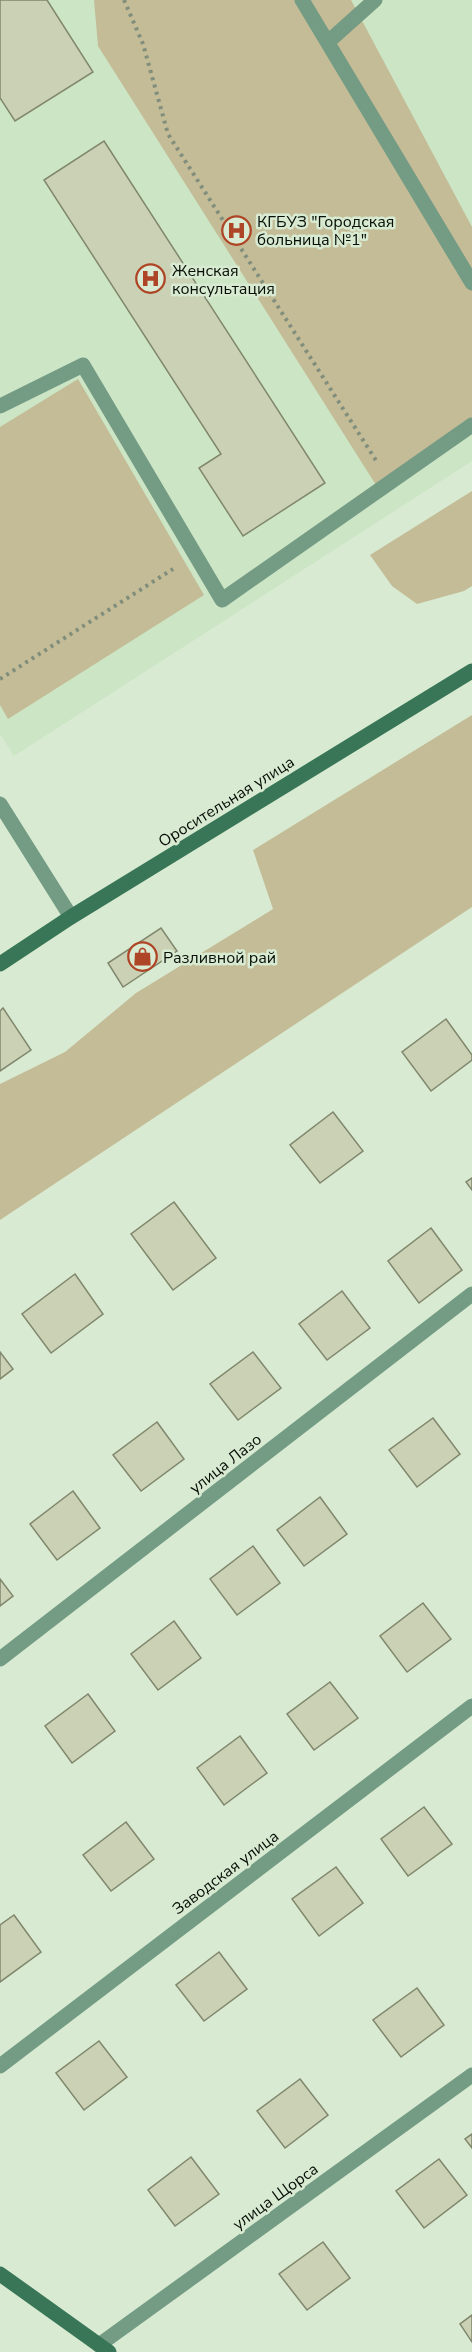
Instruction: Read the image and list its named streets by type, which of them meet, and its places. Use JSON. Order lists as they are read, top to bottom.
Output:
{
  "streets": {
    "main road": ["Оросительная улица"],
    "street": ["улица Лазо", "Заводская улица", "улица Щорса"]
  },
  "places": {
    "hospital": ["КГБУЗ \"Городская больница №1\"", "Женская консультация"],
    "shop": ["Разливной рай"]
  }
}
